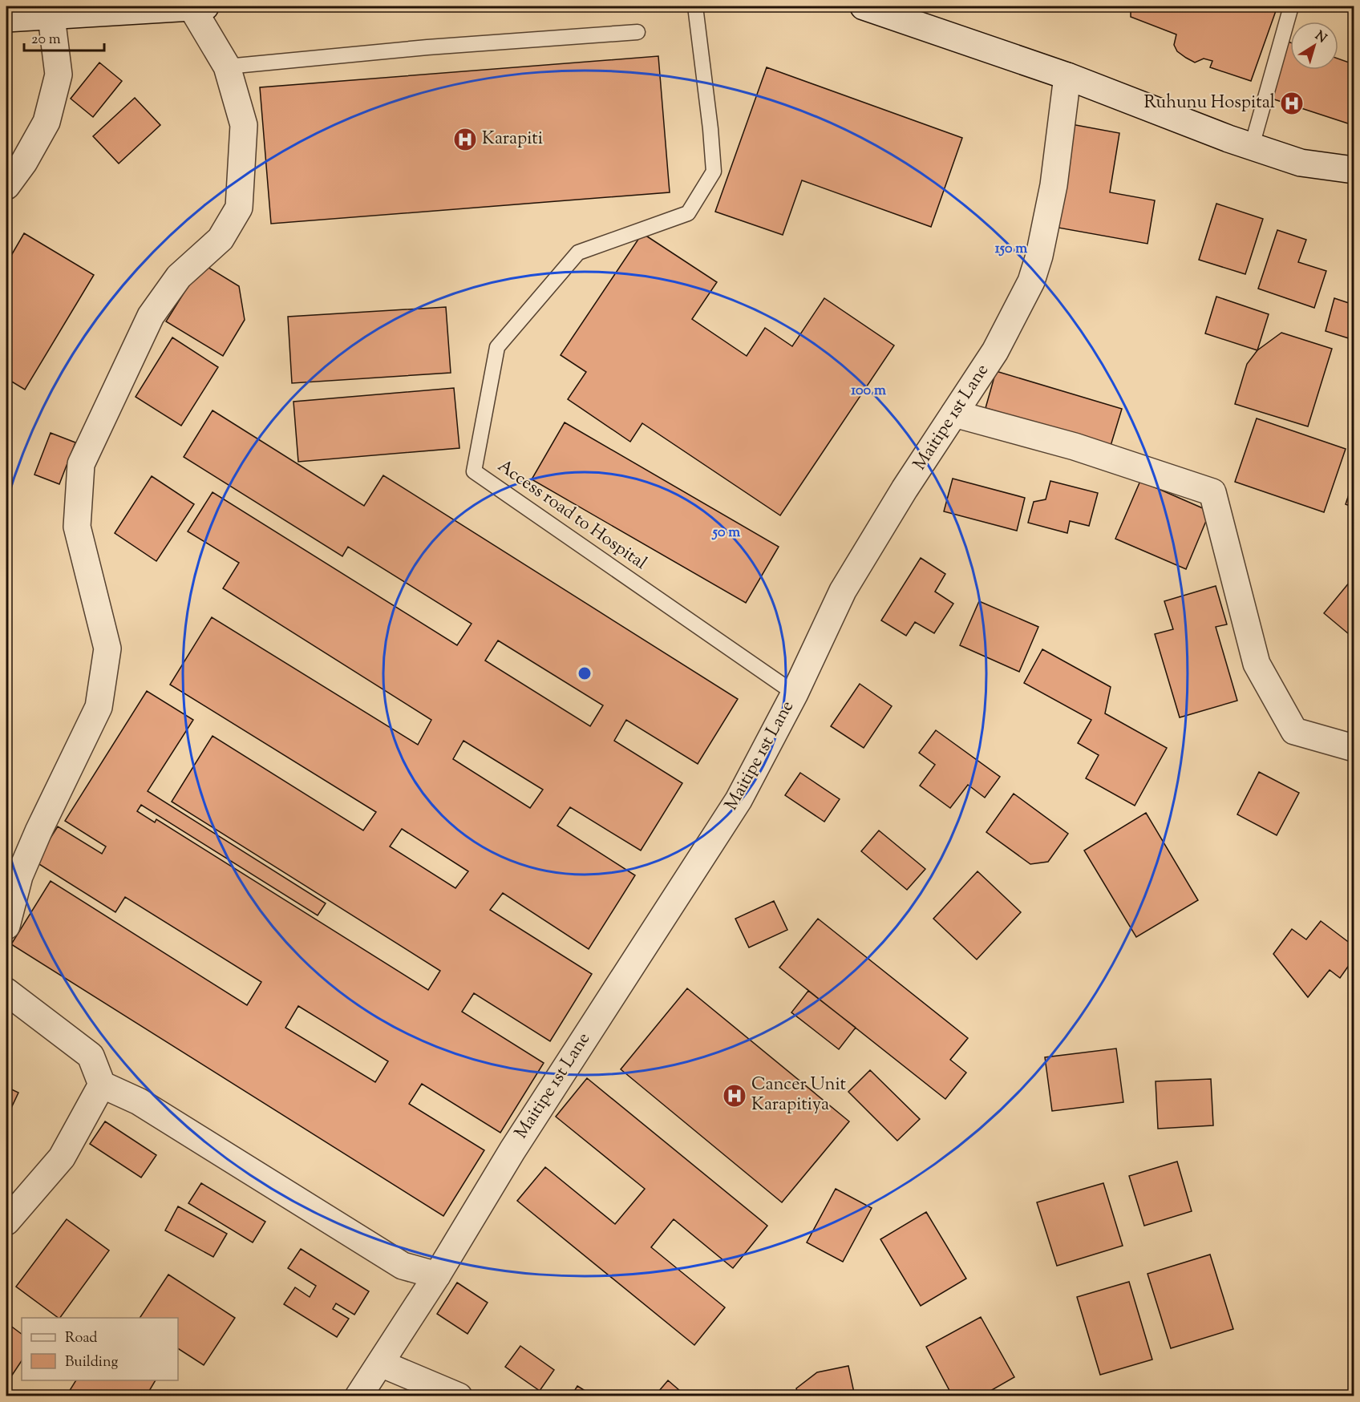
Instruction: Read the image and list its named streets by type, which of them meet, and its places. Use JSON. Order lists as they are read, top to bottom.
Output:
{
  "streets": {
    "street": ["Maitipe 1st Lane"],
    "lane": ["Access road to Hospital"]
  },
  "crossings": [
    ["Maitipe 1st Lane", "Access road to Hospital"]
  ],
  "places": {
    "hospital": ["Ruhunu Hospital", "Karapiti", "Cancer Unit Karapitiya"]
  },
  "legend": ["Road", "Building"],
  "scale_bar": "20 m",
  "north": "top right",
  "rings": ["150 m", "100 m", "50 m"]
}
